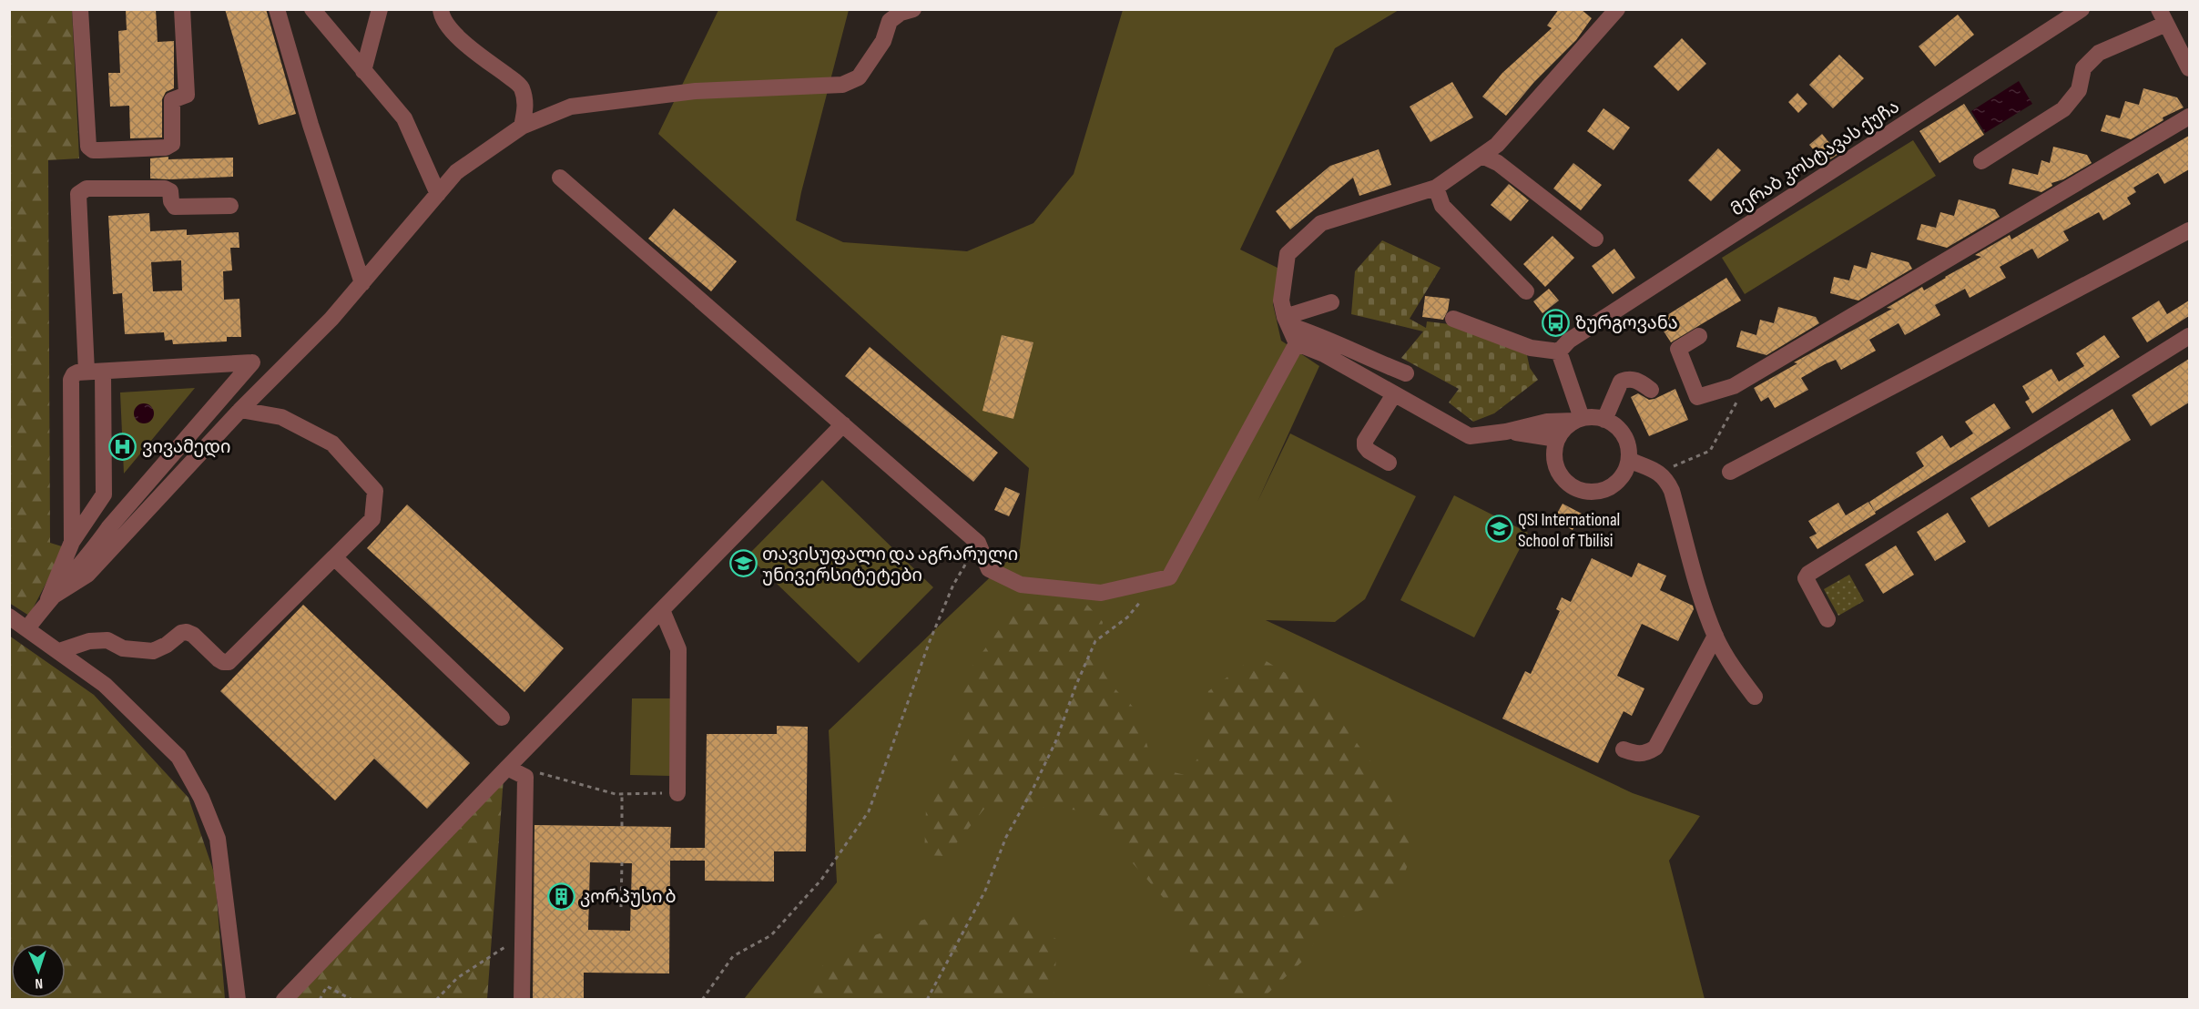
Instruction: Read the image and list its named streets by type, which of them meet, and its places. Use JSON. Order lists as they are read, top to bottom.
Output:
{
  "streets": {
    "street": ["მერაბ კოსტავას ქუჩა"]
  },
  "places": {
    "bus stop": ["ზურგოვანა"],
    "hospital": ["ვივამედი"],
    "school or university": ["QSI International School of Tbilisi", "თავისუფალი და აგრარული უნივერსიტეტები"],
    "building": ["კორპუსი ბ"]
  },
  "north": "bottom"
}
